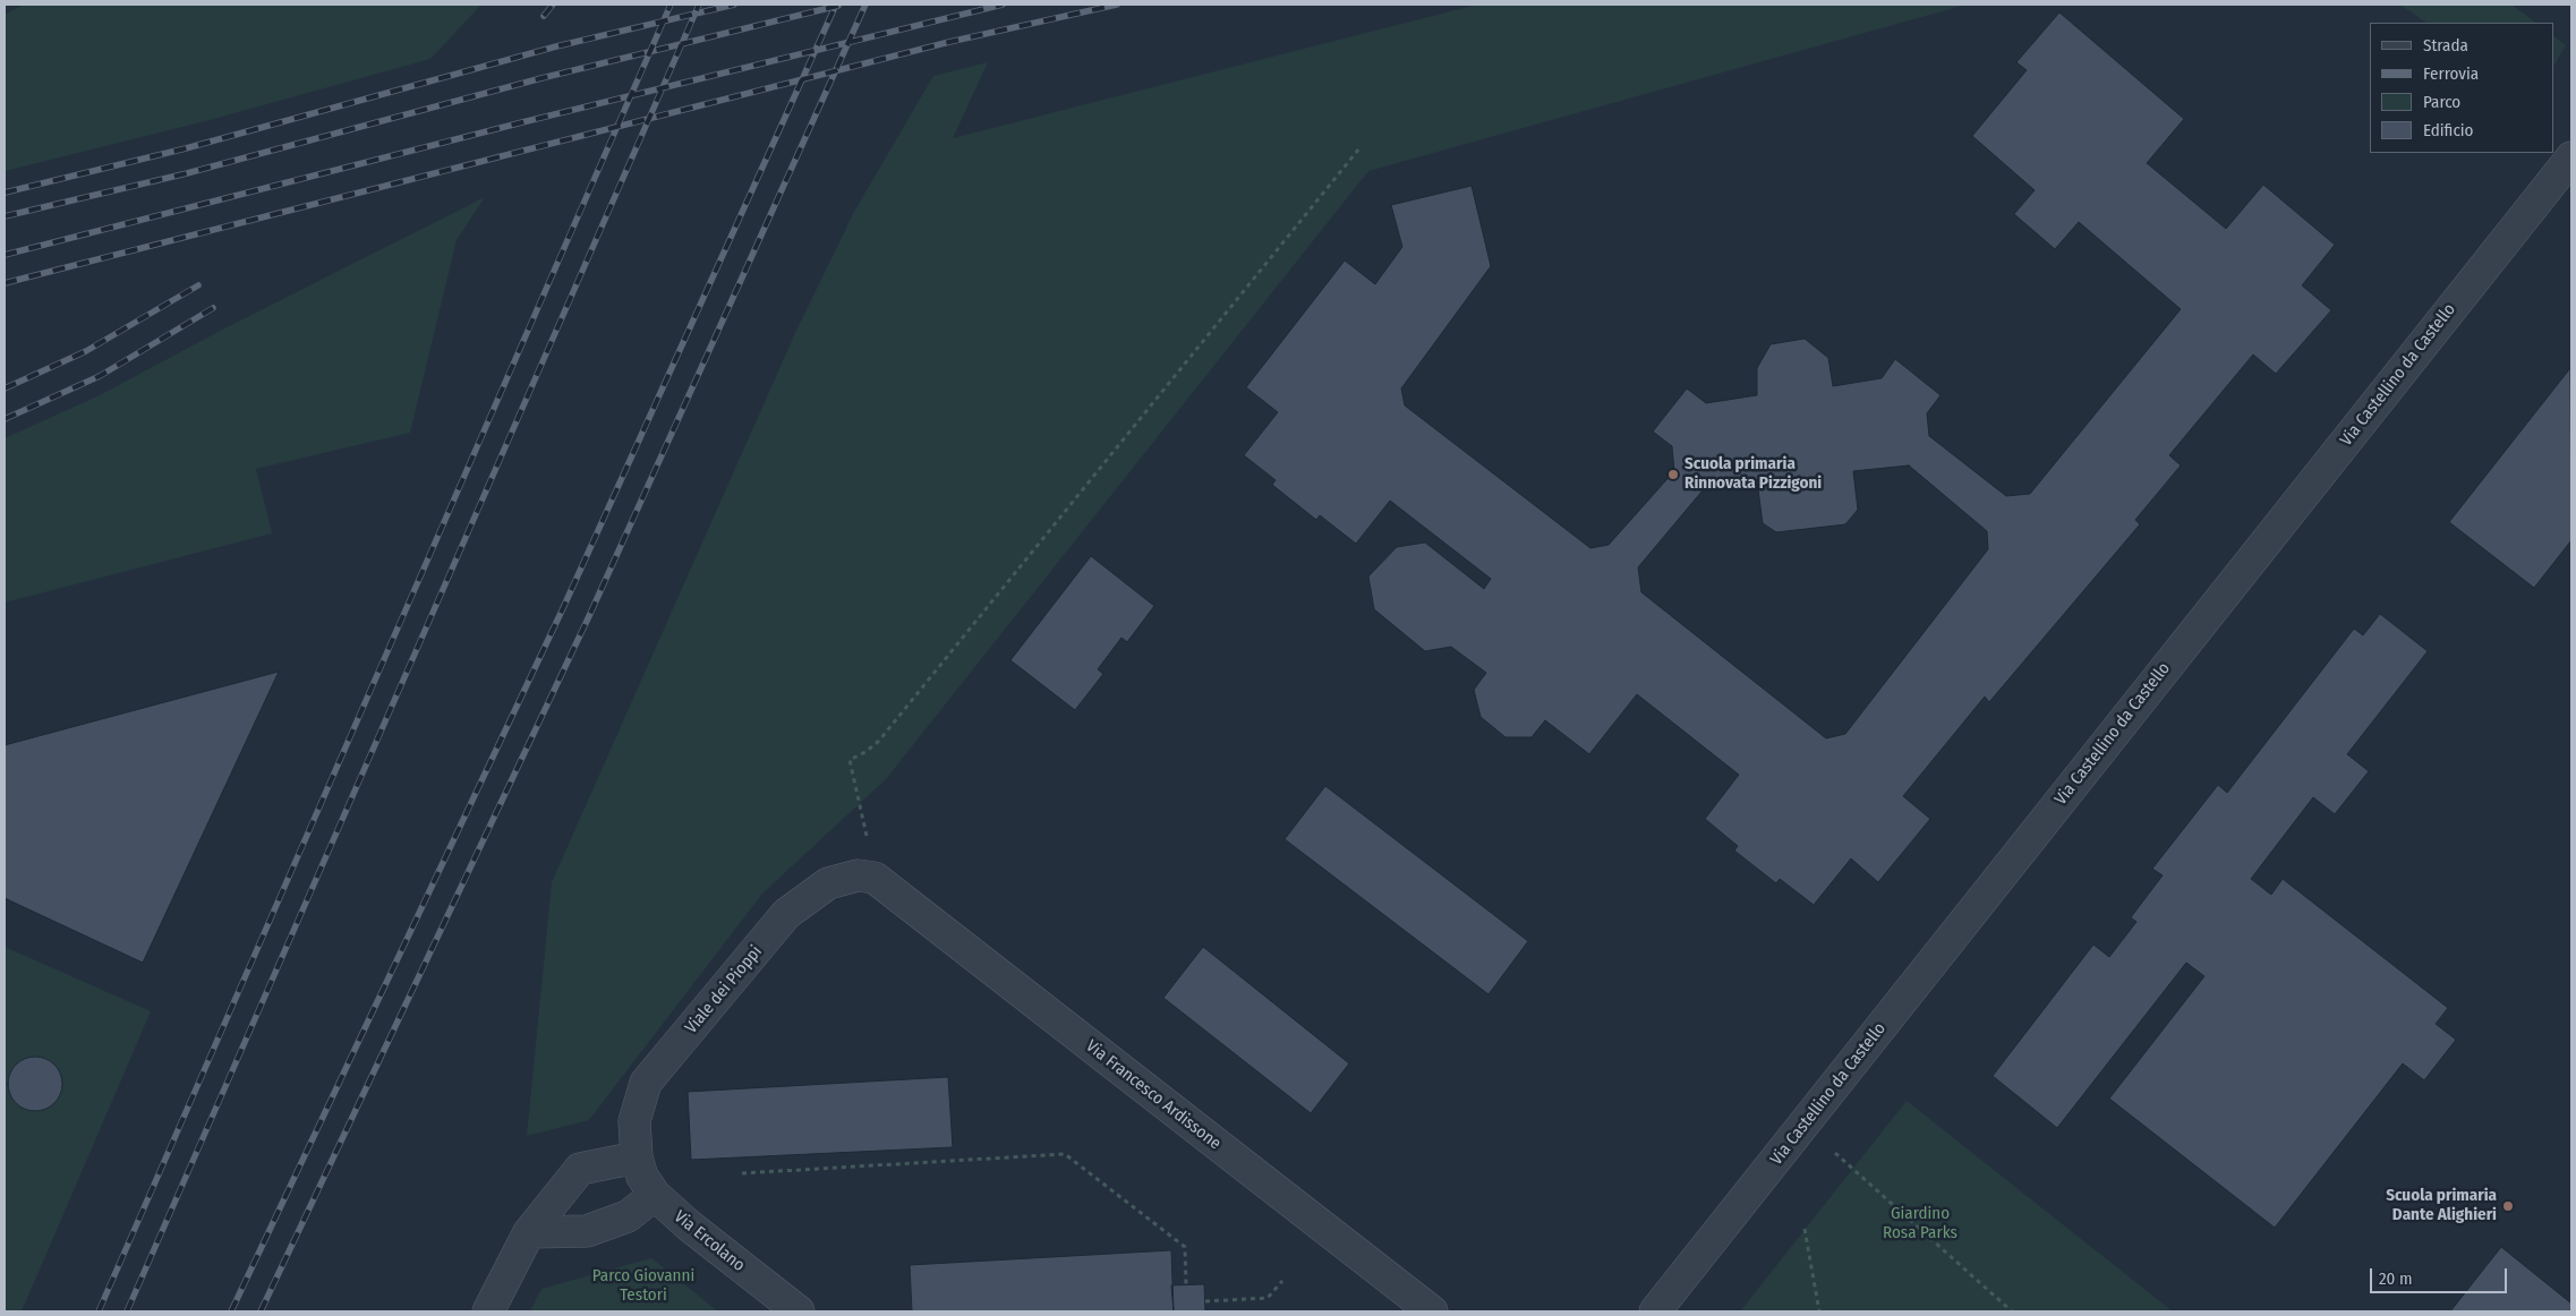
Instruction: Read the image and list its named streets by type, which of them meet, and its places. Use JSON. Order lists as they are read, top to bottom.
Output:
{
  "streets": {
    "street": [
      "Via Castellino da Castello",
      "Viale dei Pioppi",
      "Via Francesco Ardissone",
      "Via Ercolano"
    ]
  },
  "crossings": [
    ["Viale dei Pioppi", "Via Francesco Ardissone"],
    ["Viale dei Pioppi", "Via Ercolano"]
  ],
  "parks": ["Giardino Rosa Parks", "Parco Giovanni Testori"],
  "places": ["Scuola primaria Rinnovata Pizzigoni", "Scuola primaria Dante Alighieri"],
  "legend": [
    "Strada",
    "Ferrovia",
    "Parco",
    "Edificio"
  ],
  "scale_bar": "20 m"
}
